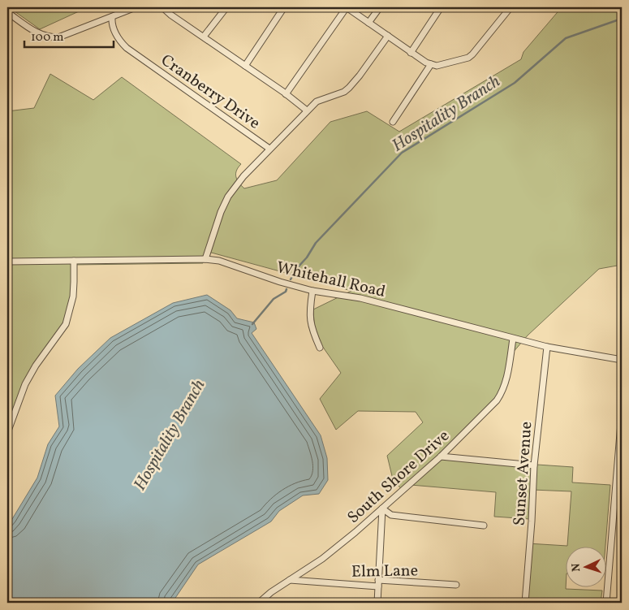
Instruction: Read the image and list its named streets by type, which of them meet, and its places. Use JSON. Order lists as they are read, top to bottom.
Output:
{
  "streets": {
    "street": [
      "Cranberry Drive",
      "Whitehall Road",
      "Sunset Avenue",
      "South Shore Drive",
      "Elm Lane"
    ]
  },
  "crossings": [
    ["Whitehall Road", "Sunset Avenue"],
    ["Whitehall Road", "South Shore Drive"],
    ["South Shore Drive", "Elm Lane"]
  ],
  "water": ["Hospitality Branch"],
  "scale_bar": "100 m",
  "north": "left"
}
